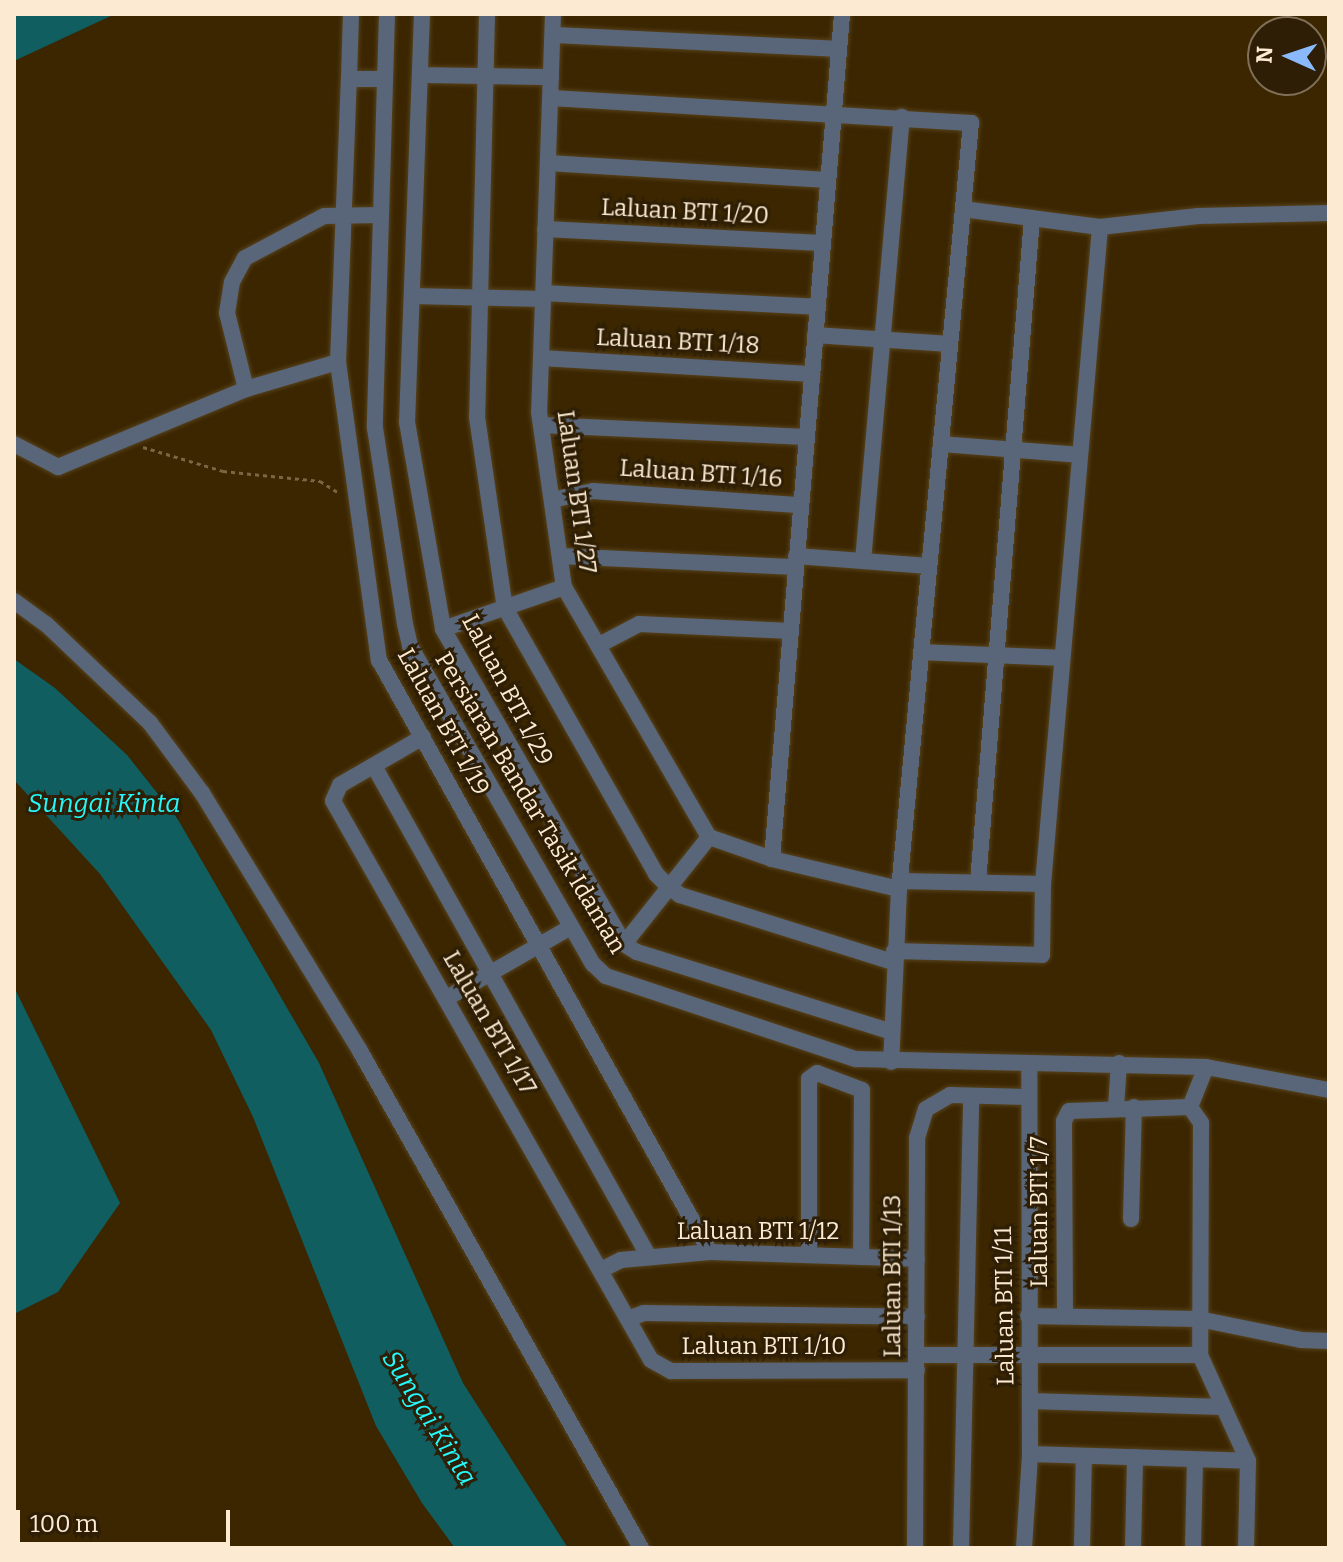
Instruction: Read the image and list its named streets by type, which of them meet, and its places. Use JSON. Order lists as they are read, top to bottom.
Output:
{
  "streets": {
    "street": [
      "Laluan BTI 1/20",
      "Laluan BTI 1/18",
      "Laluan BTI 1/16",
      "Laluan BTI 1/27",
      "Laluan BTI 1/29",
      "Laluan BTI 1/19",
      "Persiaran Bandar Tasik Idaman",
      "Laluan BTI 1/17",
      "Laluan BTI 1/7",
      "Laluan BTI 1/12",
      "Laluan BTI 1/13",
      "Laluan BTI 1/11",
      "Laluan BTI 1/10"
    ]
  },
  "crossings": [
    ["Laluan BTI 1/20", "Laluan BTI 1/27"],
    ["Laluan BTI 1/18", "Laluan BTI 1/27"],
    ["Laluan BTI 1/16", "Laluan BTI 1/27"],
    ["Laluan BTI 1/19", "Laluan BTI 1/17"],
    ["Laluan BTI 1/19", "Laluan BTI 1/12"],
    ["Persiaran Bandar Tasik Idaman", "Laluan BTI 1/11"],
    ["Laluan BTI 1/17", "Laluan BTI 1/12"],
    ["Laluan BTI 1/17", "Laluan BTI 1/10"],
    ["Laluan BTI 1/12", "Laluan BTI 1/13"],
    ["Laluan BTI 1/13", "Laluan BTI 1/11"],
    ["Laluan BTI 1/13", "Laluan BTI 1/10"],
    ["Laluan BTI 1/11", "Laluan BTI 1/10"]
  ],
  "water": ["Sungai Kinta"],
  "scale_bar": "100 m",
  "north": "left"
}
